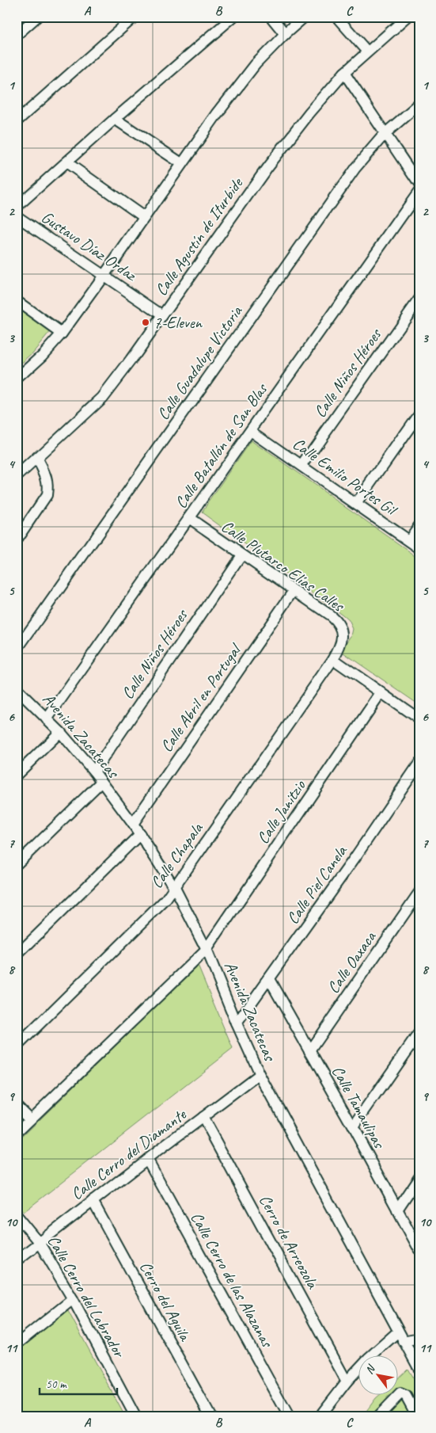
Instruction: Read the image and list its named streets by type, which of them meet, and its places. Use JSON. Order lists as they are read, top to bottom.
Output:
{
  "streets": {
    "street": [
      "Calle Agustín de Iturbide",
      "Gustavo Díaz Ordaz",
      "Calle Guadalupe Victoria",
      "Calle Niños Héroes",
      "Calle Batallón de San Blas",
      "Calle Emilio Portes Gil",
      "Calle Plutarco Elías Calles",
      "Calle Abril en Portugal",
      "Avenida Zacatecas",
      "Calle Janitzio",
      "Calle Chapala",
      "Calle Piel Canela",
      "Calle Oaxaca",
      "Calle Tamaulipas",
      "Calle Cerro del Diamante",
      "Cerro de Arreozola",
      "Calle Cerro de las Alazanas",
      "Calle Cerro del Labrador",
      "Cerro del Aguila"
    ]
  },
  "crossings": [
    ["Calle Agustín de Iturbide", "Gustavo Díaz Ordaz"],
    ["Calle Niños Héroes", "Calle Emilio Portes Gil"],
    ["Calle Niños Héroes", "Calle Plutarco Elías Calles"],
    ["Calle Niños Héroes", "Avenida Zacatecas"],
    ["Calle Batallón de San Blas", "Calle Emilio Portes Gil"],
    ["Calle Batallón de San Blas", "Calle Plutarco Elías Calles"],
    ["Calle Batallón de San Blas", "Avenida Zacatecas"],
    ["Calle Plutarco Elías Calles", "Calle Abril en Portugal"],
    ["Calle Plutarco Elías Calles", "Calle Chapala"],
    ["Calle Abril en Portugal", "Avenida Zacatecas"],
    ["Avenida Zacatecas", "Calle Janitzio"],
    ["Avenida Zacatecas", "Calle Chapala"],
    ["Avenida Zacatecas", "Calle Piel Canela"],
    ["Avenida Zacatecas", "Calle Cerro del Diamante"],
    ["Calle Piel Canela", "Calle Tamaulipas"],
    ["Calle Oaxaca", "Calle Tamaulipas"],
    ["Calle Cerro del Diamante", "Cerro de Arreozola"],
    ["Calle Cerro del Diamante", "Calle Cerro de las Alazanas"],
    ["Calle Cerro del Diamante", "Calle Cerro del Labrador"],
    ["Calle Cerro del Diamante", "Cerro del Aguila"]
  ],
  "places": ["7-Eleven"],
  "scale_bar": "50 m",
  "north": "top left",
  "grid": {
    "columns": ["A", "B", "C"],
    "rows": [
      "1",
      "2",
      "3",
      "4",
      "5",
      "6",
      "7",
      "8",
      "9",
      "10",
      "11"
    ]
  }
}
